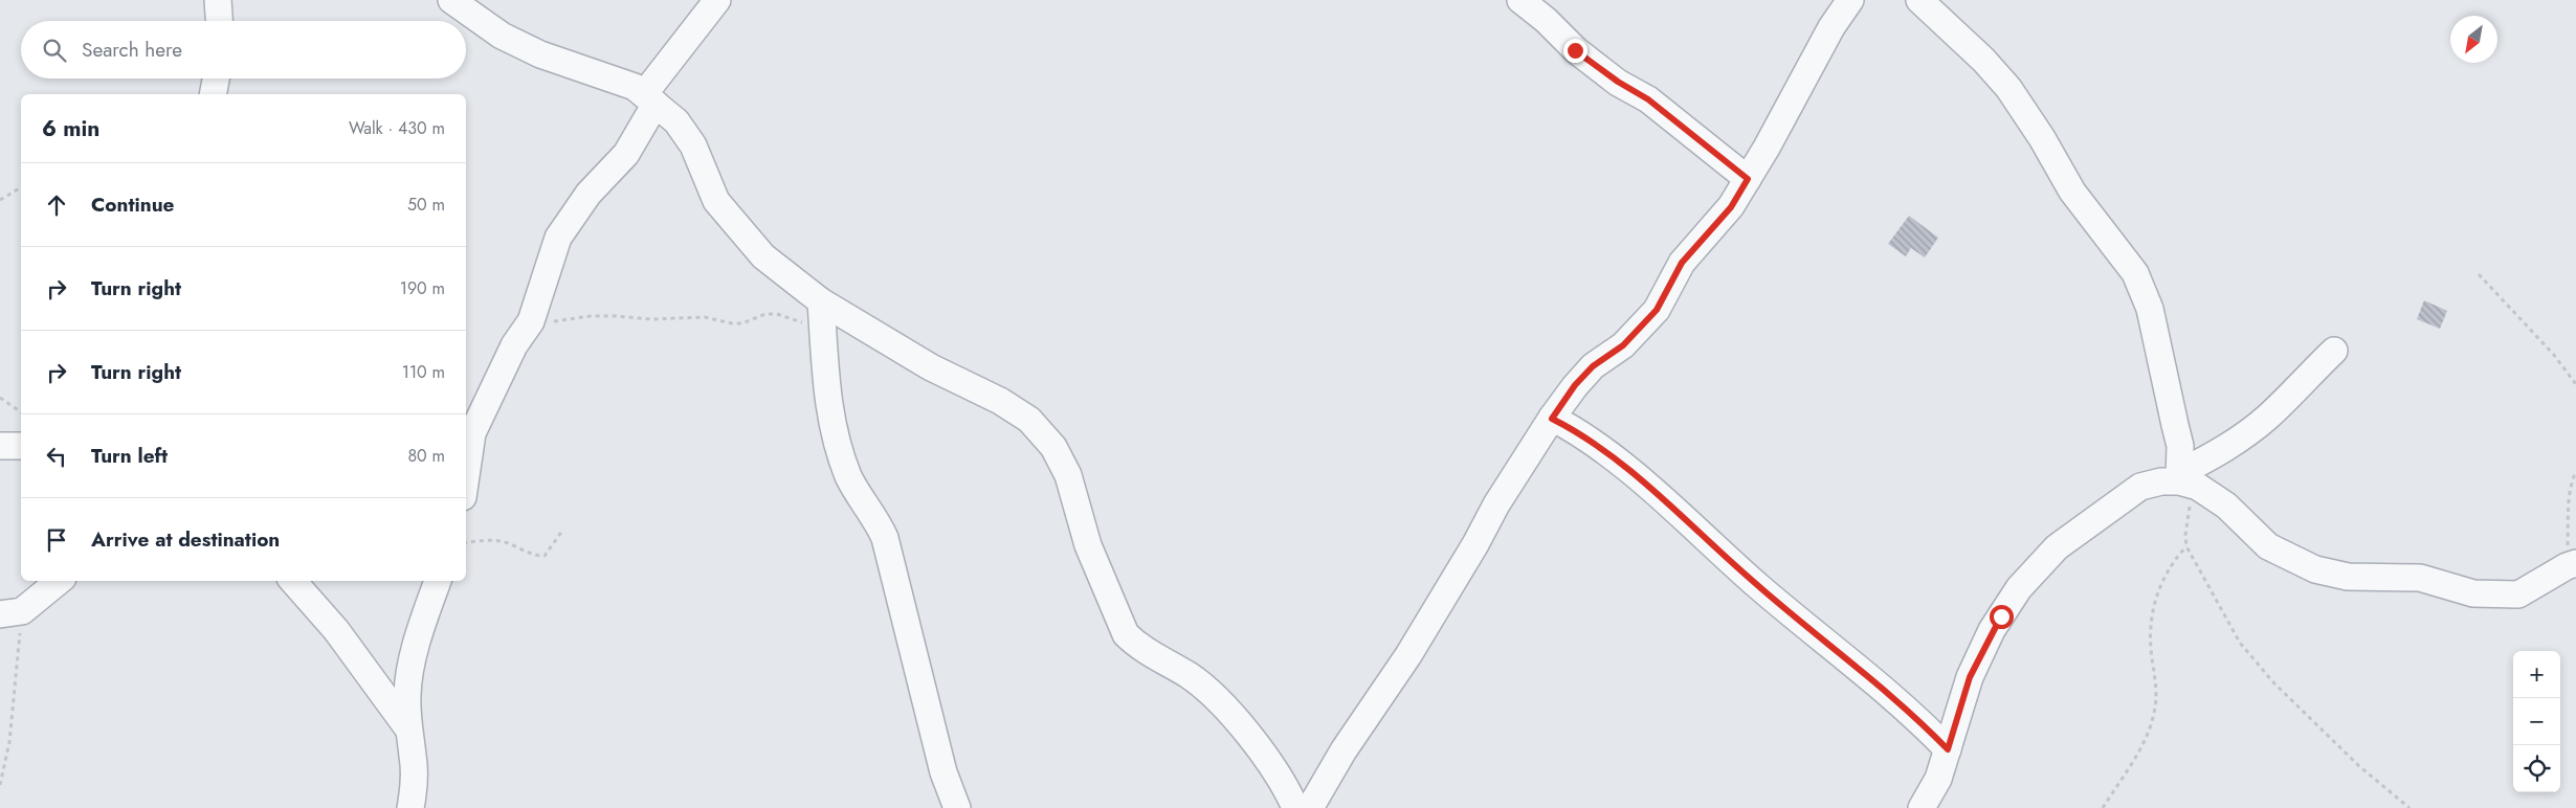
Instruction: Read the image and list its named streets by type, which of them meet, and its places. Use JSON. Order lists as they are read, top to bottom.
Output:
{
  "north": "bottom left",
  "page": {
    "search": "Search here",
    "heading": ["6 min", "Walk · 430 m"],
    "list": [
      ["Continue", "50 m"],
      ["Turn right", "190 m"],
      ["Turn right", "110 m"],
      ["Turn left", "80 m"],
      "Arrive at destination"
    ],
    "map_buttons": ["+", "−"]
  }
}
